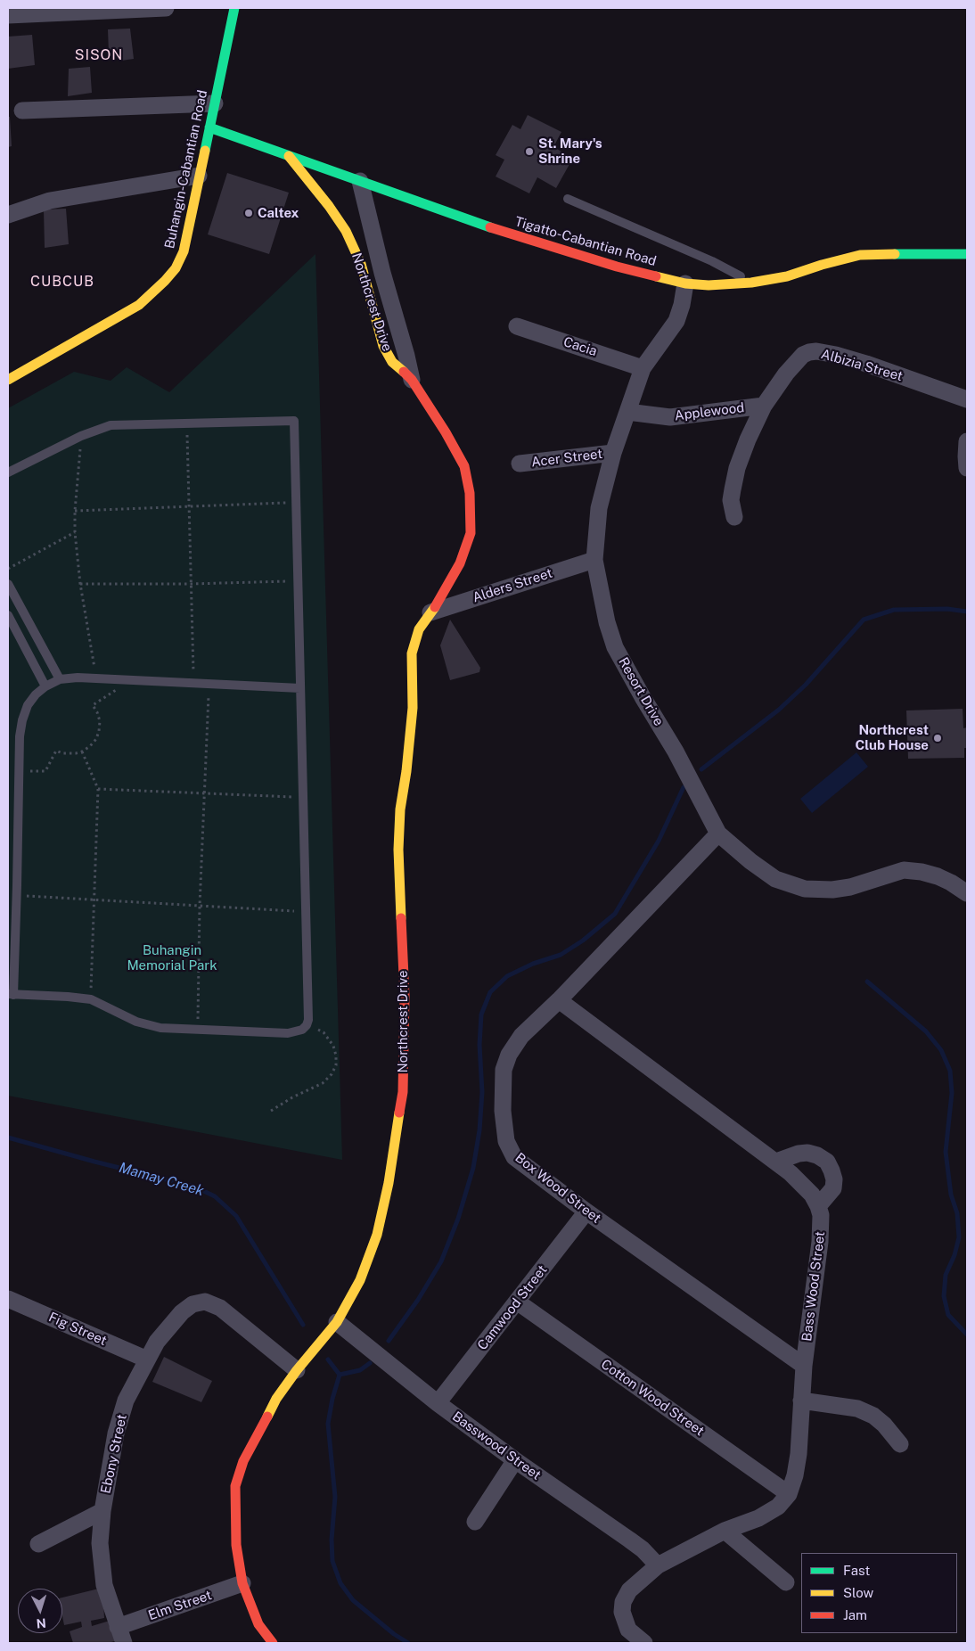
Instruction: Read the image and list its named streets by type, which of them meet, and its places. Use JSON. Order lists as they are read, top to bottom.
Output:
{
  "streets": {
    "street": [
      "Buhangin-Cabantian Road",
      "Tigatto-Cabantian Road",
      "Northcrest Drive",
      "Cacia",
      "Albizia Street",
      "Applewood",
      "Acer Street",
      "Alders Street",
      "Resort Drive",
      "Box Wood Street",
      "Bass Wood Street",
      "Camwood Street",
      "Fig Street",
      "Cotton Wood Street",
      "Basswood Street",
      "Ebony Street",
      "Elm Street"
    ]
  },
  "crossings": [
    ["Buhangin-Cabantian Road", "Tigatto-Cabantian Road"],
    ["Tigatto-Cabantian Road", "Northcrest Drive"],
    ["Tigatto-Cabantian Road", "Resort Drive"],
    ["Northcrest Drive", "Alders Street"],
    ["Northcrest Drive", "Basswood Street"],
    ["Northcrest Drive", "Ebony Street"],
    ["Northcrest Drive", "Elm Street"],
    ["Cacia", "Resort Drive"],
    ["Albizia Street", "Applewood"],
    ["Applewood", "Resort Drive"],
    ["Acer Street", "Resort Drive"],
    ["Alders Street", "Resort Drive"],
    ["Resort Drive", "Box Wood Street"],
    ["Box Wood Street", "Bass Wood Street"],
    ["Box Wood Street", "Camwood Street"],
    ["Bass Wood Street", "Cotton Wood Street"],
    ["Bass Wood Street", "Basswood Street"],
    ["Camwood Street", "Cotton Wood Street"],
    ["Camwood Street", "Basswood Street"],
    ["Fig Street", "Ebony Street"],
    ["Ebony Street", "Elm Street"]
  ],
  "districts": ["SISON", "CUBCUB"],
  "water": ["Mamay Creek"],
  "parks": ["Buhangin Memorial Park"],
  "places": ["St. Mary's Shrine", "Caltex", "Northcrest Club House"],
  "legend": ["Fast", "Slow", "Jam"],
  "north": "bottom"
}
